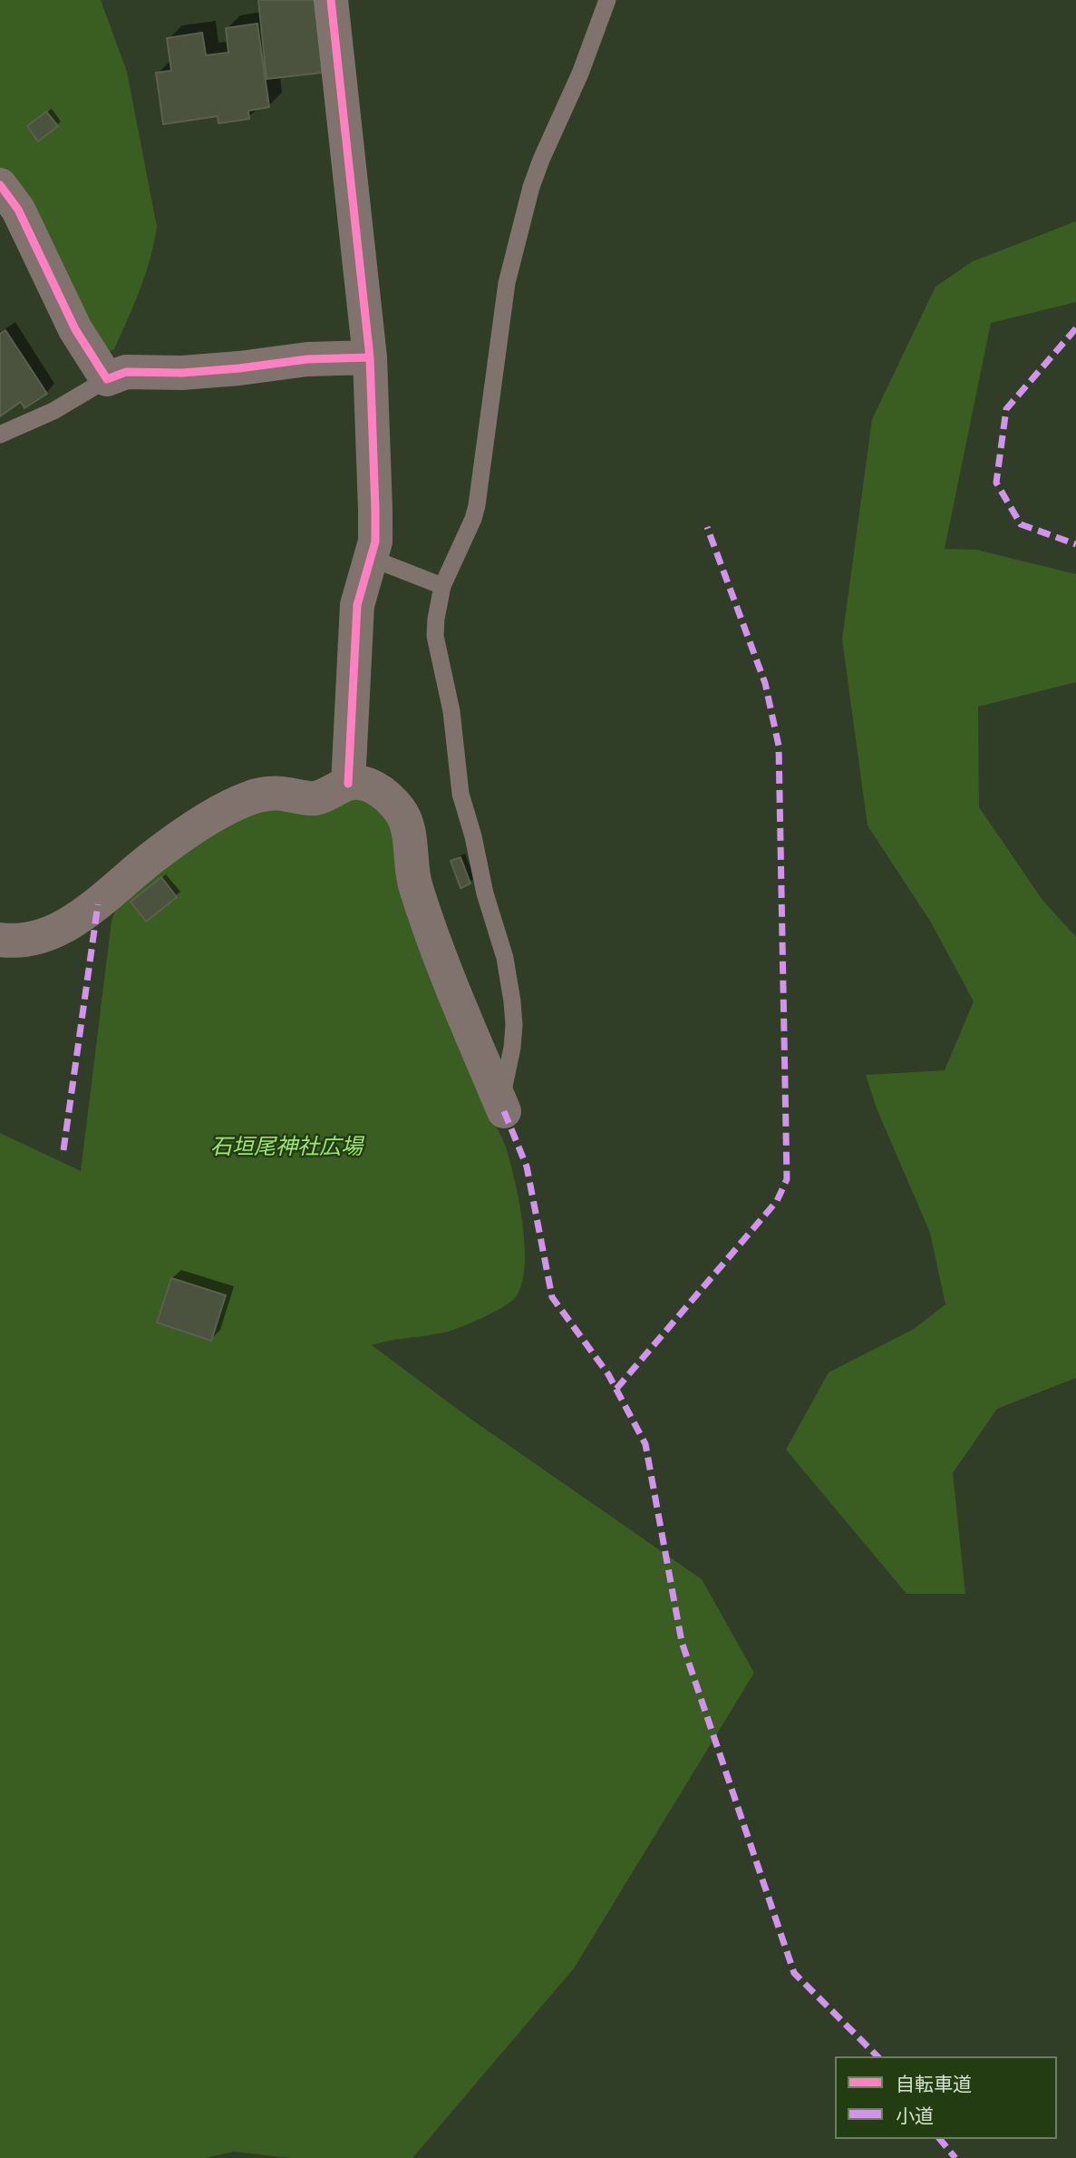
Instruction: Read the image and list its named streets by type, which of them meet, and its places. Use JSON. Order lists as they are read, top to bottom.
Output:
{
  "parks": ["石垣尾神社広場"],
  "legend": ["自転車道", "小道"]
}
